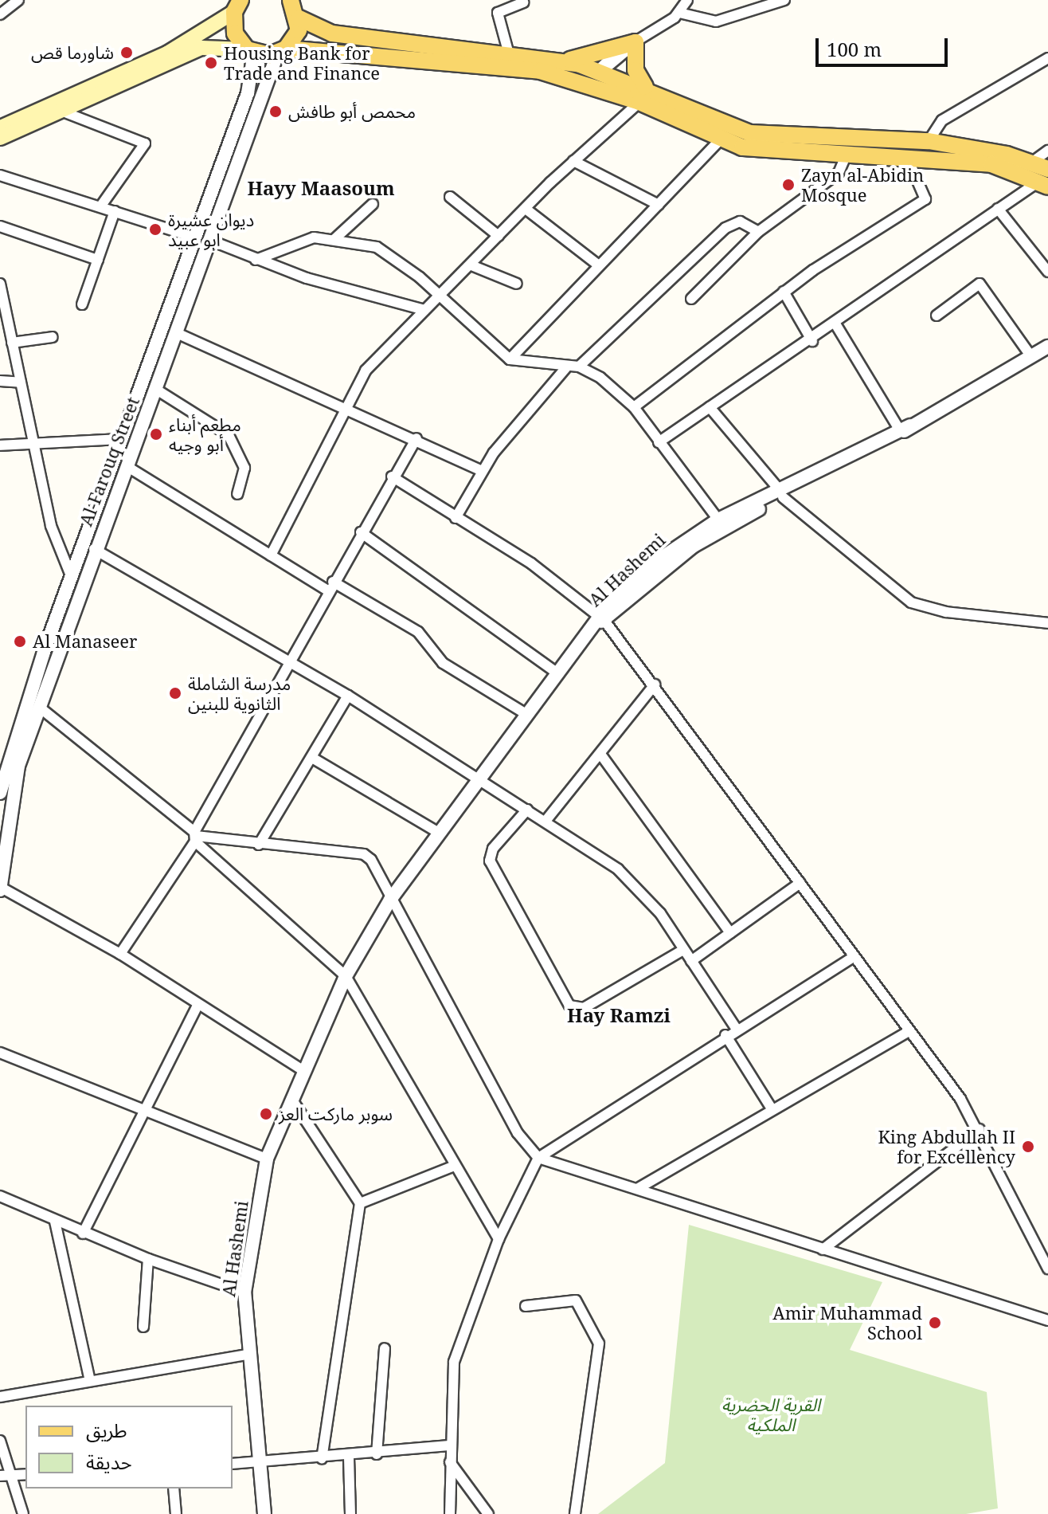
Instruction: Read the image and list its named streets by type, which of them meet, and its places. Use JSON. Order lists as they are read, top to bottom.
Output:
{
  "streets": {
    "street": ["Al-Farouq Street", "Al Hashemi"]
  },
  "districts": ["Hayy Maasoum", "Hay Ramzi"],
  "parks": ["القرية الحضرية الملكية"],
  "places": [
    "شاورما قص",
    "Housing Bank for Trade and Finance",
    "محمص أبو طافش",
    "Zayn al-Abidin Mosque",
    "ديوان عشيرة ابو عبيد",
    "مطعم أبناء أبو وجيه",
    "Al Manaseer",
    "مدرسة الشاملة الثانوية للبنين",
    "سوبر ماركت العز",
    "King Abdullah II for Excellency",
    "Amir Muhammad School"
  ],
  "legend": ["طريق", "حديقة"],
  "scale_bar": "100 m"
}
